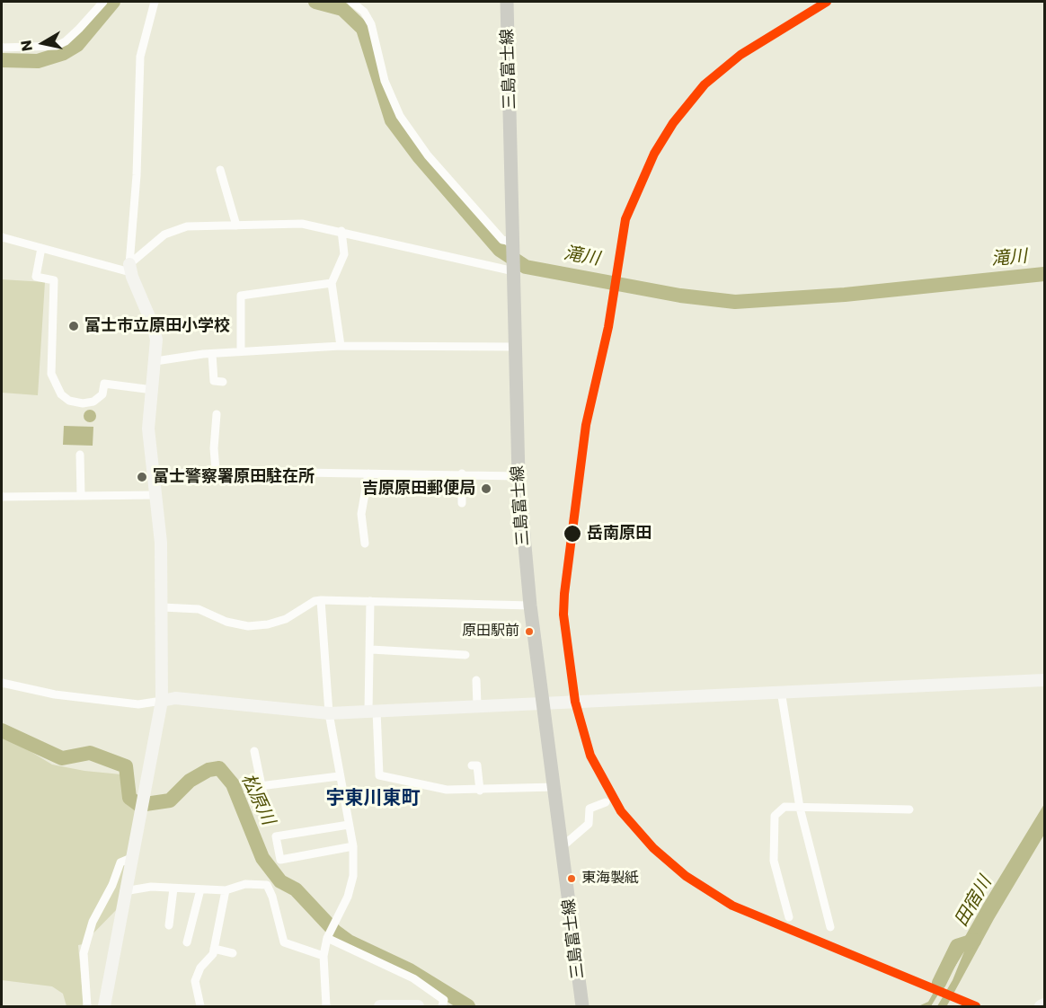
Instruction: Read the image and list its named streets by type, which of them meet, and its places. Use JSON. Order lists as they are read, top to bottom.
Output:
{
  "streets": {
    "main road": ["三島富士線"]
  },
  "districts": ["宇東川東町"],
  "water": ["滝川", "松原川", "田宿川"],
  "places": [
    "富士市立原田小学校",
    "富士警察署原田駐在所",
    "吉原原田郵便局",
    "岳南原田",
    "原田駅前",
    "東海製紙"
  ],
  "north": "left"
}
